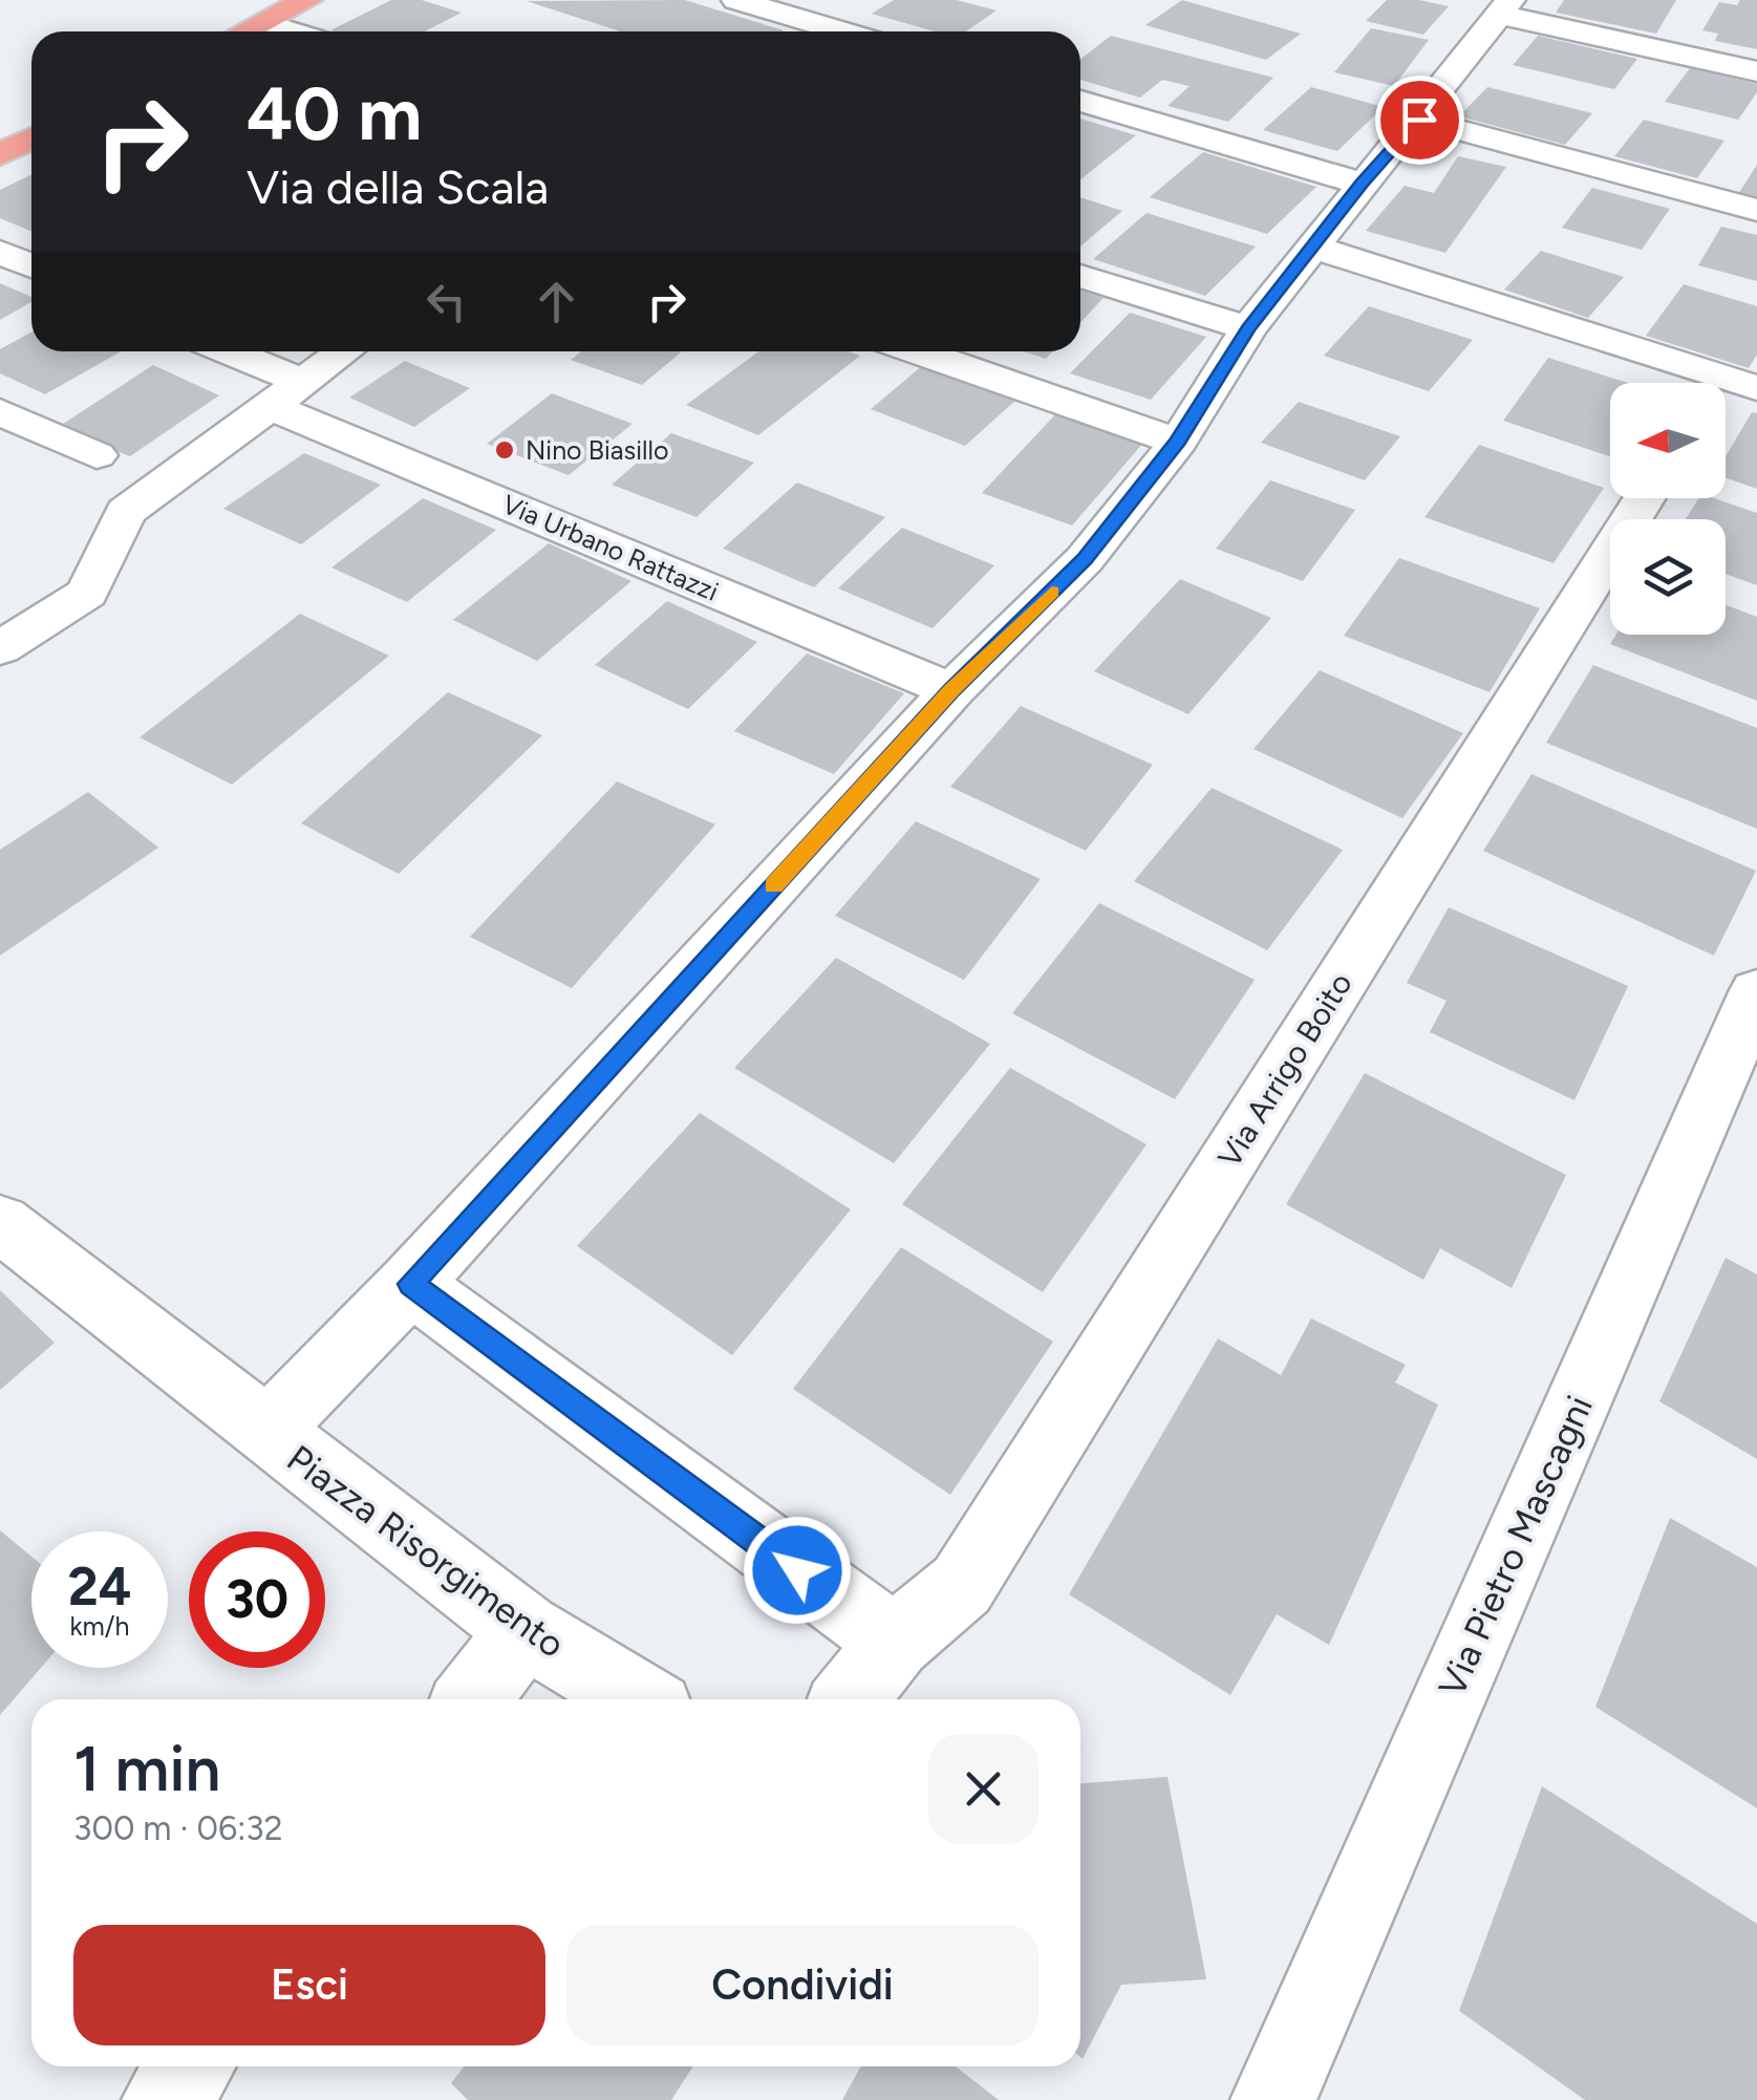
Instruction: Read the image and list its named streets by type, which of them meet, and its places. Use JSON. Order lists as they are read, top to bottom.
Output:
{
  "streets": {
    "street": [
      "Via Urbano Rattazzi",
      "Via Arrigo Boito",
      "Via Pietro Mascagni",
      "Piazza Risorgimento"
    ]
  },
  "crossings": [
    ["Via Urbano Rattazzi", "Piazza Risorgimento"]
  ],
  "places": ["Nino Biasillo"],
  "north": "left",
  "page": {
    "turn": ["40 m", "Via della Scala"],
    "speed": "24 km/h",
    "limit": "30",
    "heading": ["1 min", "300 m · 06:32"],
    "buttons": ["Esci", "Condividi"]
  }
}
